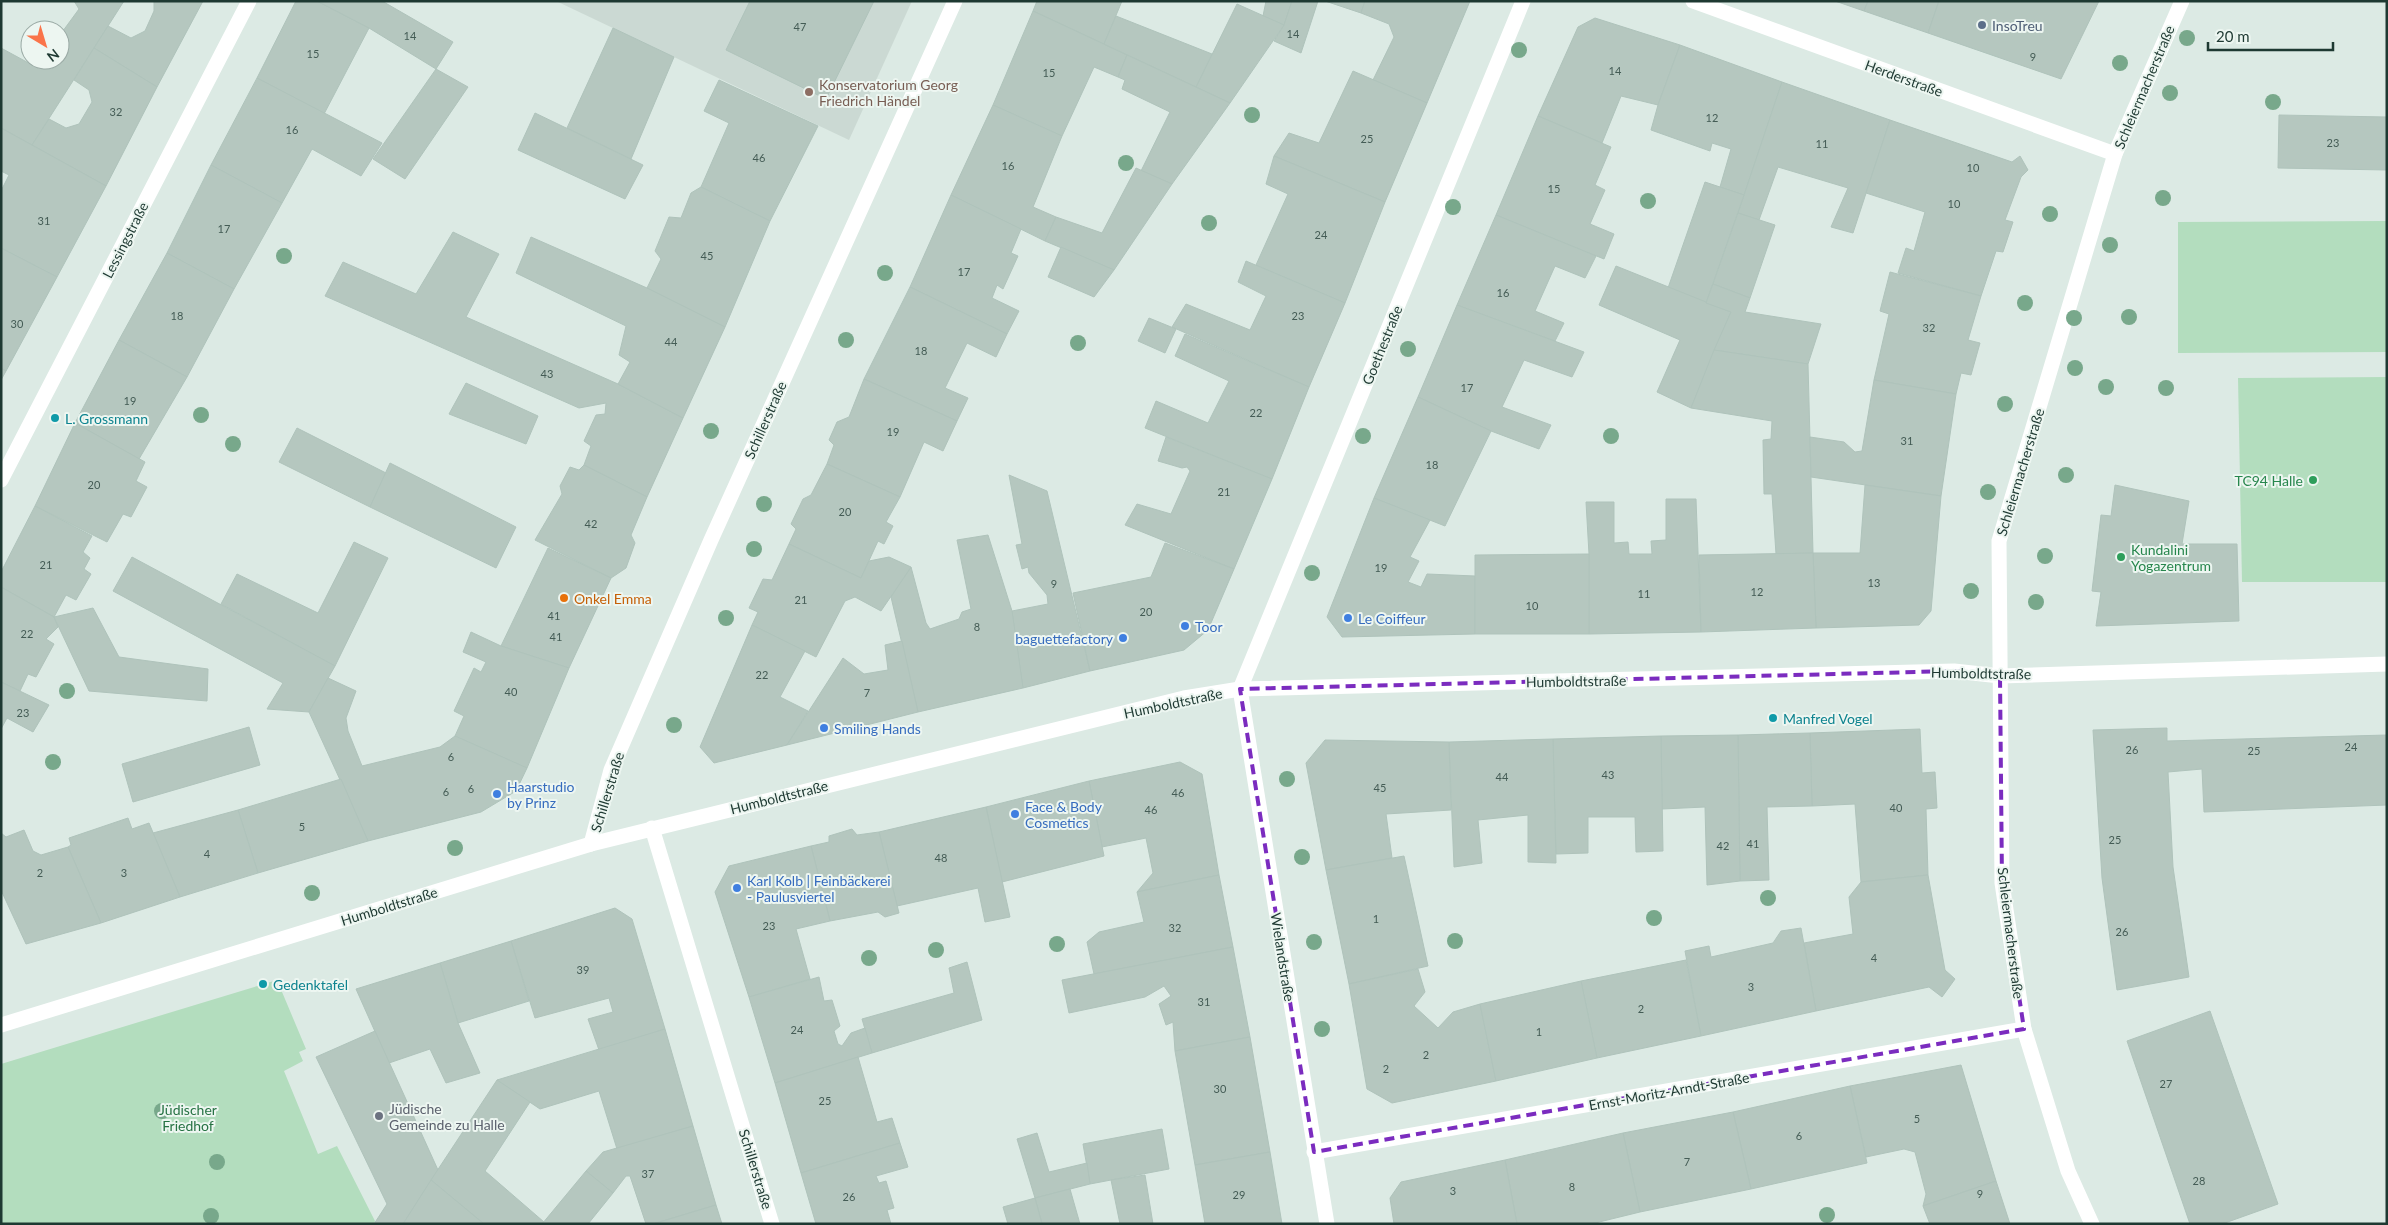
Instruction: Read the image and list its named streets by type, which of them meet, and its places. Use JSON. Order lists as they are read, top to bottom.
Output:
{
  "streets": {
    "street": [
      "Herderstraße",
      "Schleiermacherstraße",
      "Lessingstraße",
      "Goethestraße",
      "Schillerstraße",
      "Humboldtstraße",
      "Wielandstraße",
      "Ernst-Moritz-Arndt-Straße"
    ]
  },
  "crossings": [
    ["Herderstraße", "Schleiermacherstraße"],
    ["Schleiermacherstraße", "Humboldtstraße"],
    ["Schleiermacherstraße", "Ernst-Moritz-Arndt-Straße"],
    ["Goethestraße", "Humboldtstraße"],
    ["Goethestraße", "Wielandstraße"],
    ["Schillerstraße", "Humboldtstraße"],
    ["Humboldtstraße", "Wielandstraße"],
    ["Wielandstraße", "Ernst-Moritz-Arndt-Straße"]
  ],
  "parks": ["Jüdischer Friedhof"],
  "places": [
    "InsoTreu",
    "Konservatorium Georg Friedrich Händel",
    "L. Grossmann",
    "TC94 Halle",
    "Kundalini Yogazentrum",
    "Onkel Emma",
    "Le Coiffeur",
    "Toor",
    "baguettefactory",
    "Manfred Vogel",
    "Smiling Hands",
    "Haarstudio by Prinz",
    "Face & Body Cosmetics",
    "Karl Kolb | Feinbäckerei - Paulusviertel",
    "Gedenktafel",
    "Jüdische Gemeinde zu Halle"
  ],
  "house_numbers": [
    "47",
    "14",
    "14",
    "15",
    "9",
    "14",
    "15",
    "32",
    "12",
    "16",
    "25",
    "23",
    "11",
    "46",
    "16",
    "10",
    "15",
    "10",
    "31",
    "17",
    "24",
    "45",
    "17",
    "16",
    "18",
    "23",
    "30",
    "32",
    "44",
    "18",
    "43",
    "17",
    "19",
    "22",
    "19",
    "31",
    "18",
    "20",
    "21",
    "20",
    "42",
    "21",
    "19",
    "13",
    "9",
    "12",
    "11",
    "21",
    "10",
    "20",
    "41",
    "8",
    "22",
    "41",
    "22",
    "40",
    "7",
    "23",
    "24",
    "26",
    "25",
    "6",
    "43",
    "44",
    "45",
    "6",
    "6",
    "46",
    "40",
    "46",
    "5",
    "25",
    "41",
    "42",
    "4",
    "48",
    "2",
    "3",
    "1",
    "23",
    "32",
    "26",
    "4",
    "39",
    "3",
    "31",
    "2",
    "24",
    "1",
    "2",
    "2",
    "27",
    "30",
    "25",
    "5",
    "6",
    "7",
    "37",
    "28",
    "8",
    "3",
    "9",
    "29",
    "26"
  ],
  "scale_bar": "20 m",
  "north": "bottom right"
}
